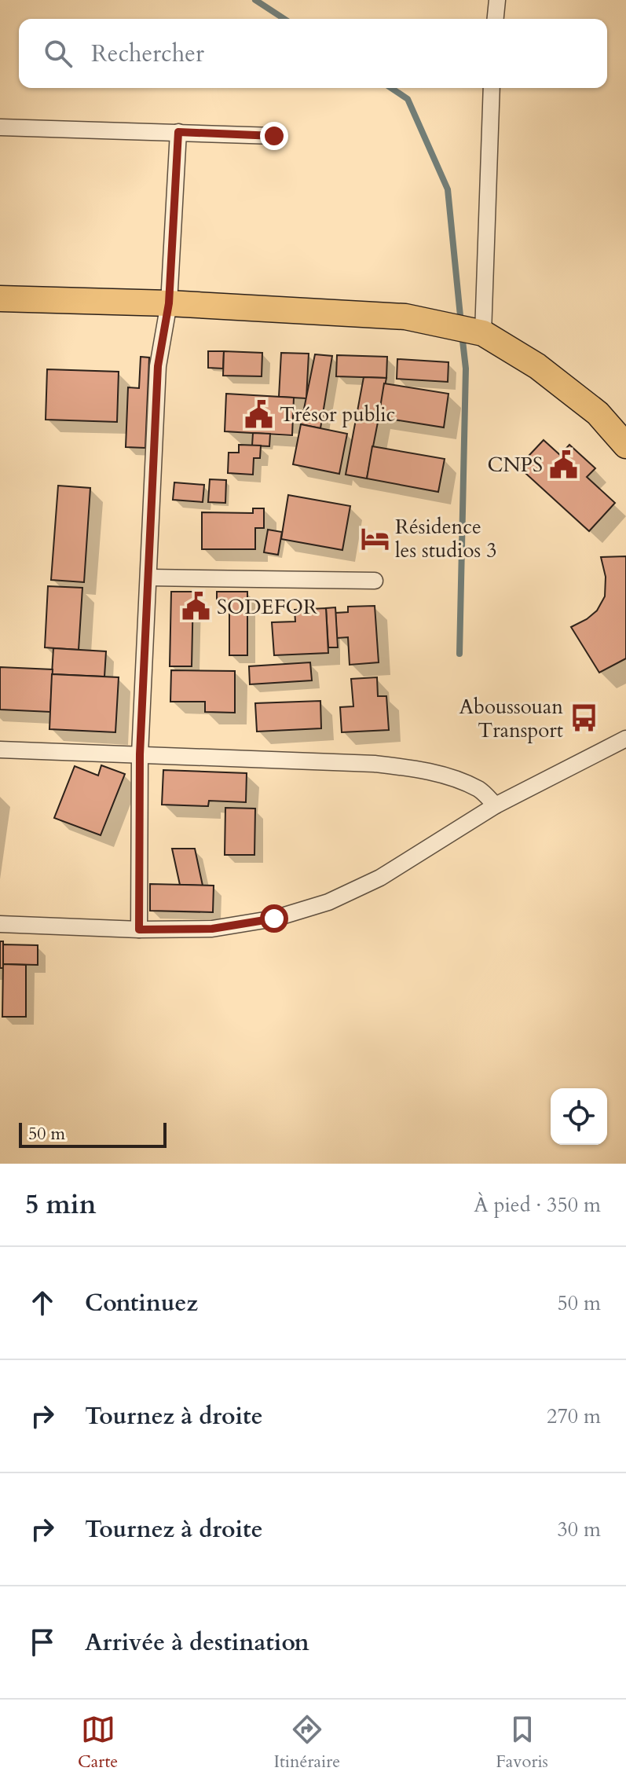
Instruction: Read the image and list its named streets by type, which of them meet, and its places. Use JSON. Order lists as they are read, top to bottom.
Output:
{
  "places": {
    "public building": ["Trésor public", "CNPS", "SODEFOR"],
    "hotel": ["Résidence les studios 3"],
    "bus stop": ["Aboussouan Transport"]
  },
  "scale_bar": "50 m",
  "page": {
    "search": "Rechercher",
    "scale": "50 m",
    "heading": ["5 min", "À pied · 350 m"],
    "list": [
      ["Continuez", "50 m"],
      ["Tournez à droite", "270 m"],
      ["Tournez à droite", "30 m"],
      "Arrivée à destination"
    ],
    "nav": ["Carte", "Itinéraire", "Favoris"]
  }
}
